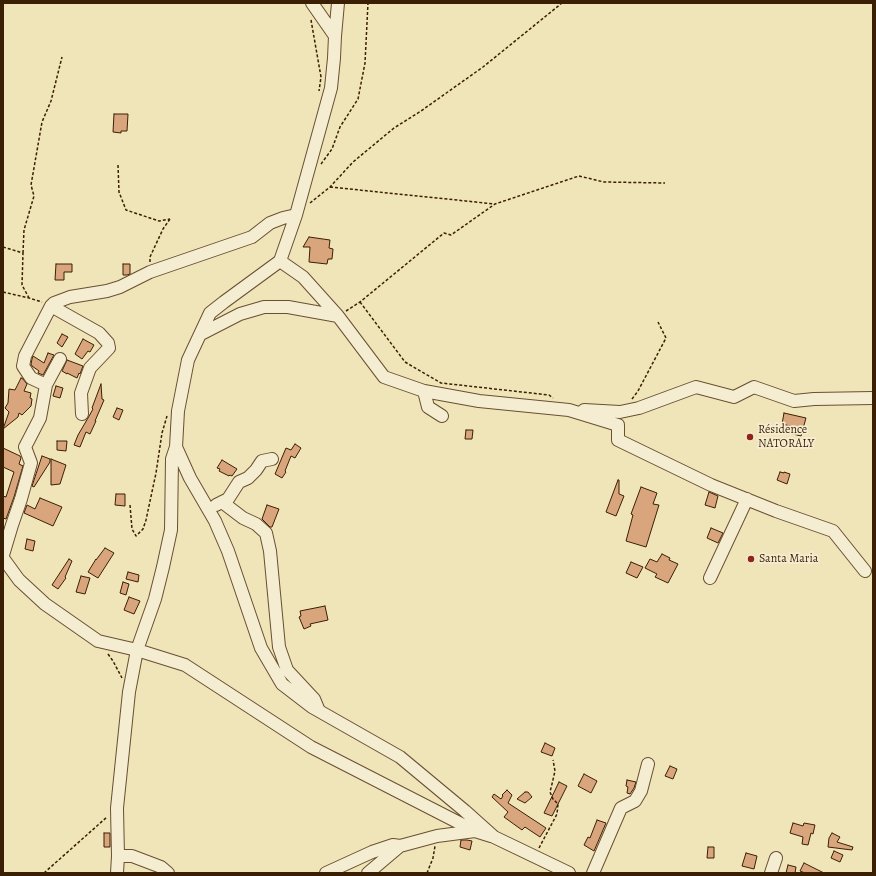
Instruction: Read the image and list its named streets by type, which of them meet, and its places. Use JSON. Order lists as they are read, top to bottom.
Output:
{
  "places": ["Résidence NATORALY", "Santa Maria"]
}
